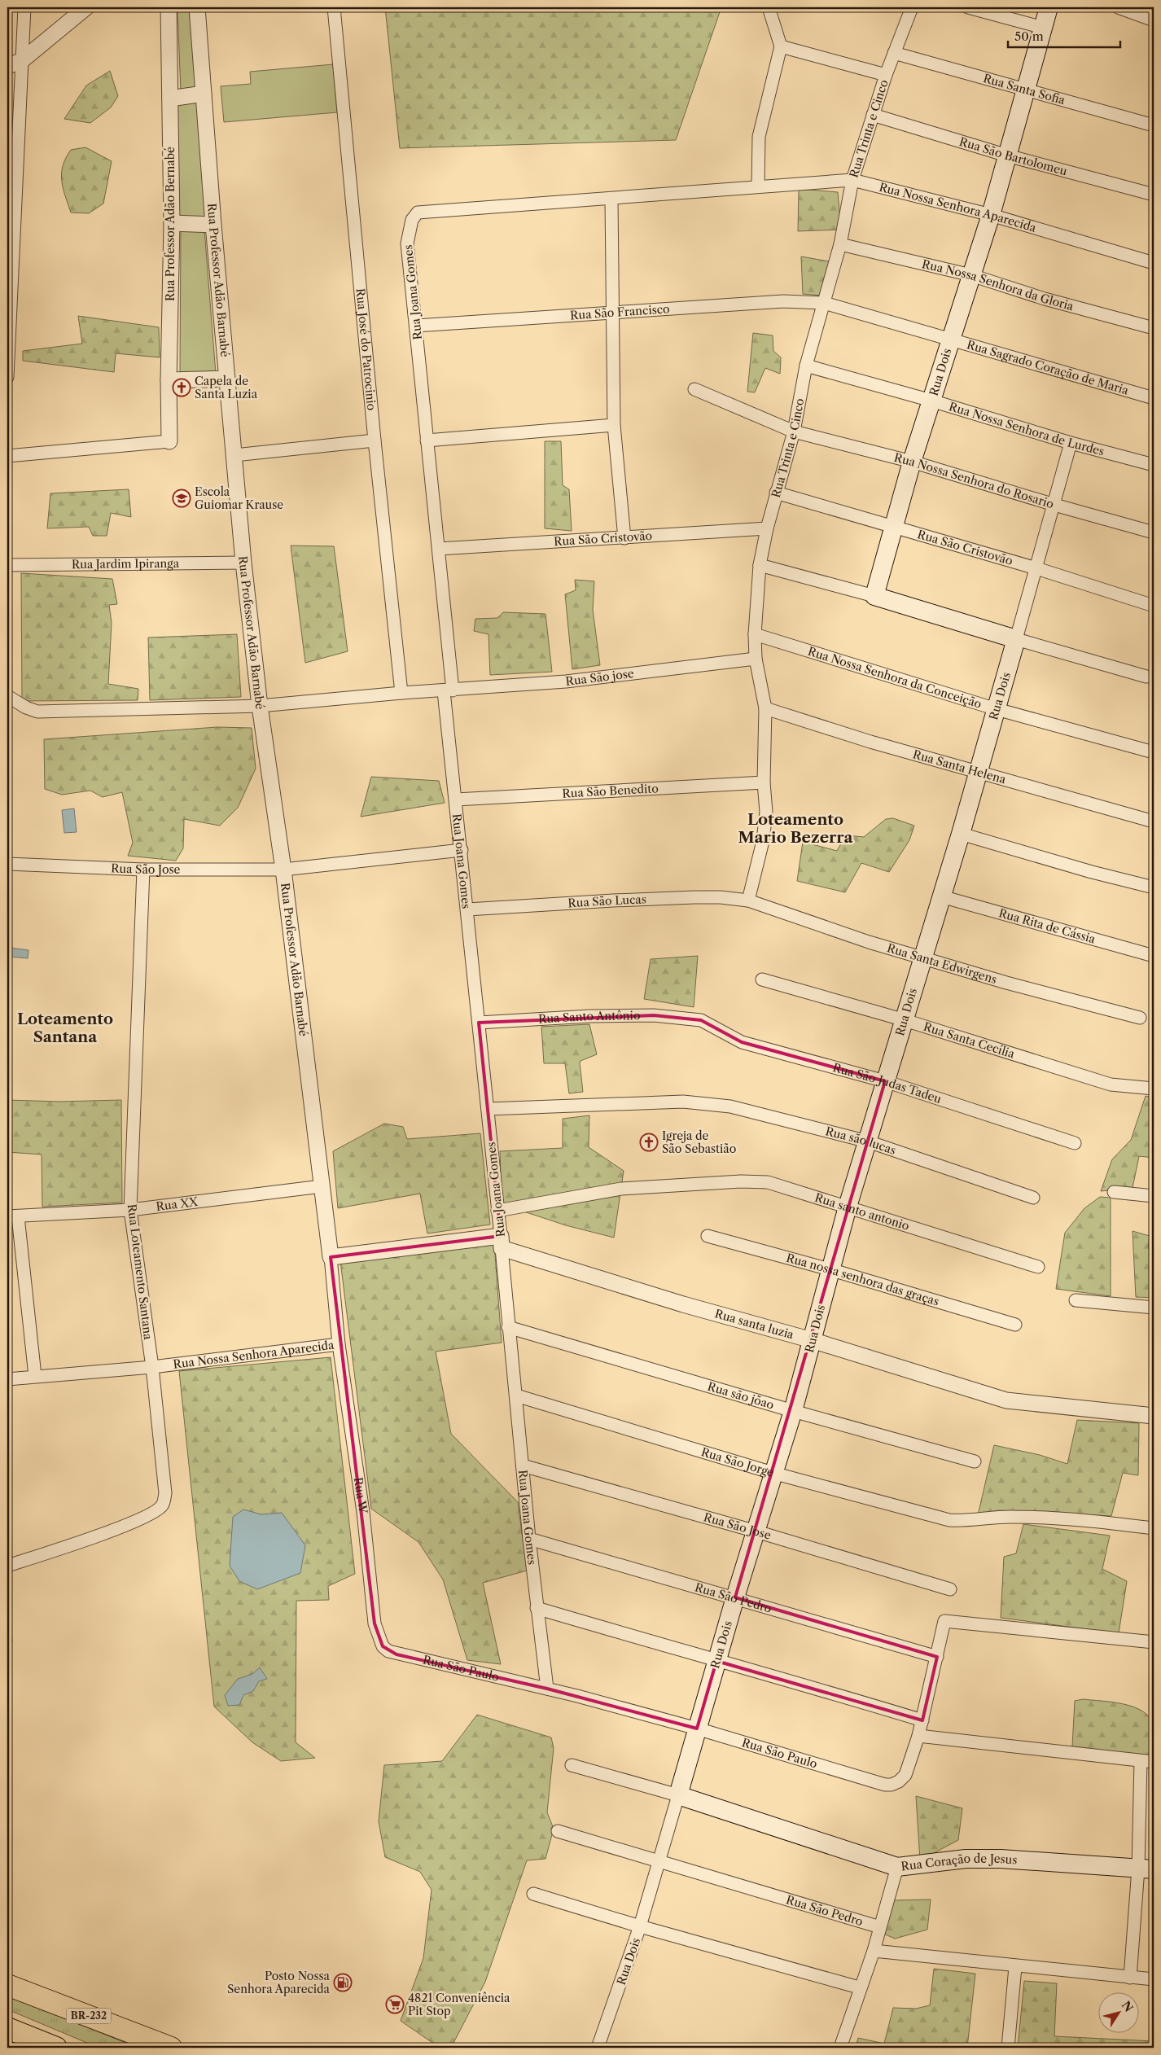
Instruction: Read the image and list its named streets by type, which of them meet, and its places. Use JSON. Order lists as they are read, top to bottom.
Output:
{
  "streets": {
    "highway": ["BR-232"],
    "main road": ["Rua Dois", "Rua Coração de Jesus"],
    "street": [
      "Rua Santa Sofia",
      "Rua Trinta e Cinco",
      "Rua São Bartolomeu",
      "Rua Nossa Senhora Aparecida",
      "Rua Professor Adão Bernabé",
      "Rua Professor Adão Barnabé",
      "Rua Nossa Senhora da Gloria",
      "Rua Joana Gomes",
      "Rua São Francisco",
      "Rua José do Patrocinio",
      "Rua Sagrado Coração de Maria",
      "Rua Nossa Senhora de Lurdes",
      "Rua Nossa Senhora do Rosario",
      "Rua São Cristovão",
      "Rua Jardim Ipiranga",
      "Rua São jose",
      "Rua Nossa Senhora da Conceição",
      "Rua Santa Helena",
      "Rua São Benedito",
      "Rua São Jose",
      "Rua São Lucas",
      "Rua Rita de Cássia",
      "Rua Santa Edwirgens",
      "Rua Santo Antônio",
      "Rua Santa Cecília",
      "Rua São Judas Tadeu",
      "Rua são lucas",
      "Rua XX",
      "Rua santo antonio",
      "Rua Loteamento Santana",
      "Rua nossa senhora das graças",
      "Rua santa luzia",
      "Rua são jõao",
      "Rua São Jorge",
      "Rua W",
      "Rua São Pedro",
      "Rua São Paulo"
    ]
  },
  "crossings": [
    ["Rua Santa Sofia", "Rua Trinta e Cinco"],
    ["Rua Santa Sofia", "Rua Dois"],
    ["Rua Trinta e Cinco", "Rua São Bartolomeu"],
    ["Rua Trinta e Cinco", "Rua Nossa Senhora Aparecida"],
    ["Rua Trinta e Cinco", "Rua Nossa Senhora da Gloria"],
    ["Rua Trinta e Cinco", "Rua São Francisco"],
    ["Rua Trinta e Cinco", "Rua Sagrado Coração de Maria"],
    ["Rua Trinta e Cinco", "Rua Nossa Senhora de Lurdes"],
    ["Rua Trinta e Cinco", "Rua Nossa Senhora do Rosario"],
    ["Rua Trinta e Cinco", "Rua São Cristovão"],
    ["Rua Trinta e Cinco", "Rua São jose"],
    ["Rua Trinta e Cinco", "Rua Nossa Senhora da Conceição"],
    ["Rua Trinta e Cinco", "Rua Santa Helena"],
    ["Rua Trinta e Cinco", "Rua São Benedito"],
    ["Rua Trinta e Cinco", "Rua São Lucas"],
    ["Rua Trinta e Cinco", "Rua Santa Edwirgens"],
    ["Rua São Bartolomeu", "Rua Dois"],
    ["Rua Nossa Senhora Aparecida", "Rua Professor Adão Barnabé"],
    ["Rua Nossa Senhora Aparecida", "Rua Joana Gomes"],
    ["Rua Nossa Senhora Aparecida", "Rua Dois"],
    ["Rua Nossa Senhora Aparecida", "Rua Loteamento Santana"],
    ["Rua Nossa Senhora Aparecida", "Rua W"],
    ["Rua Professor Adão Barnabé", "Rua Jardim Ipiranga"],
    ["Rua Professor Adão Barnabé", "Rua São jose"],
    ["Rua Professor Adão Barnabé", "Rua São Jose"],
    ["Rua Professor Adão Barnabé", "Rua XX"],
    ["Rua Nossa Senhora da Gloria", "Rua Dois"],
    ["Rua Joana Gomes", "Rua São Francisco"],
    ["Rua Joana Gomes", "Rua São Cristovão"],
    ["Rua Joana Gomes", "Rua São jose"],
    ["Rua Joana Gomes", "Rua São Benedito"],
    ["Rua Joana Gomes", "Rua São Jose"],
    ["Rua Joana Gomes", "Rua São Lucas"],
    ["Rua Joana Gomes", "Rua Santo Antônio"],
    ["Rua Joana Gomes", "Rua são lucas"],
    ["Rua Joana Gomes", "Rua santo antonio"],
    ["Rua Joana Gomes", "Rua santa luzia"],
    ["Rua Joana Gomes", "Rua são jõao"],
    ["Rua Joana Gomes", "Rua São Jorge"],
    ["Rua Joana Gomes", "Rua São Pedro"],
    ["Rua Joana Gomes", "Rua São Paulo"],
    ["Rua São Francisco", "Rua Sagrado Coração de Maria"],
    ["Rua José do Patrocinio", "Rua São jose"],
    ["Rua Sagrado Coração de Maria", "Rua Dois"],
    ["Rua Dois", "Rua Nossa Senhora de Lurdes"],
    ["Rua Dois", "Rua Nossa Senhora do Rosario"],
    ["Rua Dois", "Rua São Cristovão"],
    ["Rua Dois", "Rua Nossa Senhora da Conceição"],
    ["Rua Dois", "Rua Santa Helena"],
    ["Rua Dois", "Rua São Jose"],
    ["Rua Dois", "Rua Rita de Cássia"],
    ["Rua Dois", "Rua Santa Edwirgens"],
    ["Rua Dois", "Rua Santa Cecília"],
    ["Rua Dois", "Rua São Judas Tadeu"],
    ["Rua Dois", "Rua são lucas"],
    ["Rua Dois", "Rua santo antonio"],
    ["Rua Dois", "Rua nossa senhora das graças"],
    ["Rua Dois", "Rua santa luzia"],
    ["Rua Dois", "Rua são jõao"],
    ["Rua Dois", "Rua São Jorge"],
    ["Rua Dois", "Rua São Pedro"],
    ["Rua Dois", "Rua São Paulo"],
    ["Rua Dois", "Rua Coração de Jesus"],
    ["Rua São Jose", "Rua Loteamento Santana"],
    ["Rua São Lucas", "Rua Santa Edwirgens"],
    ["Rua Santo Antônio", "Rua São Judas Tadeu"],
    ["Rua XX", "Rua Loteamento Santana"],
    ["Rua W", "Rua São Paulo"],
    ["Rua São Pedro", "Rua São Paulo"]
  ],
  "districts": ["Loteamento Mario Bezerra", "Loteamento Santana"],
  "places": {
    "church": ["Capela de Santa Luzia", "Igreja de São Sebastião"],
    "school or university": ["Escola Guiomar Krause"],
    "fuel station": ["Posto Nossa Senhora Aparecida"],
    "supermarket": ["4821 Conveniência Pit Stop"]
  },
  "scale_bar": "50 m",
  "north": "top right"
}
